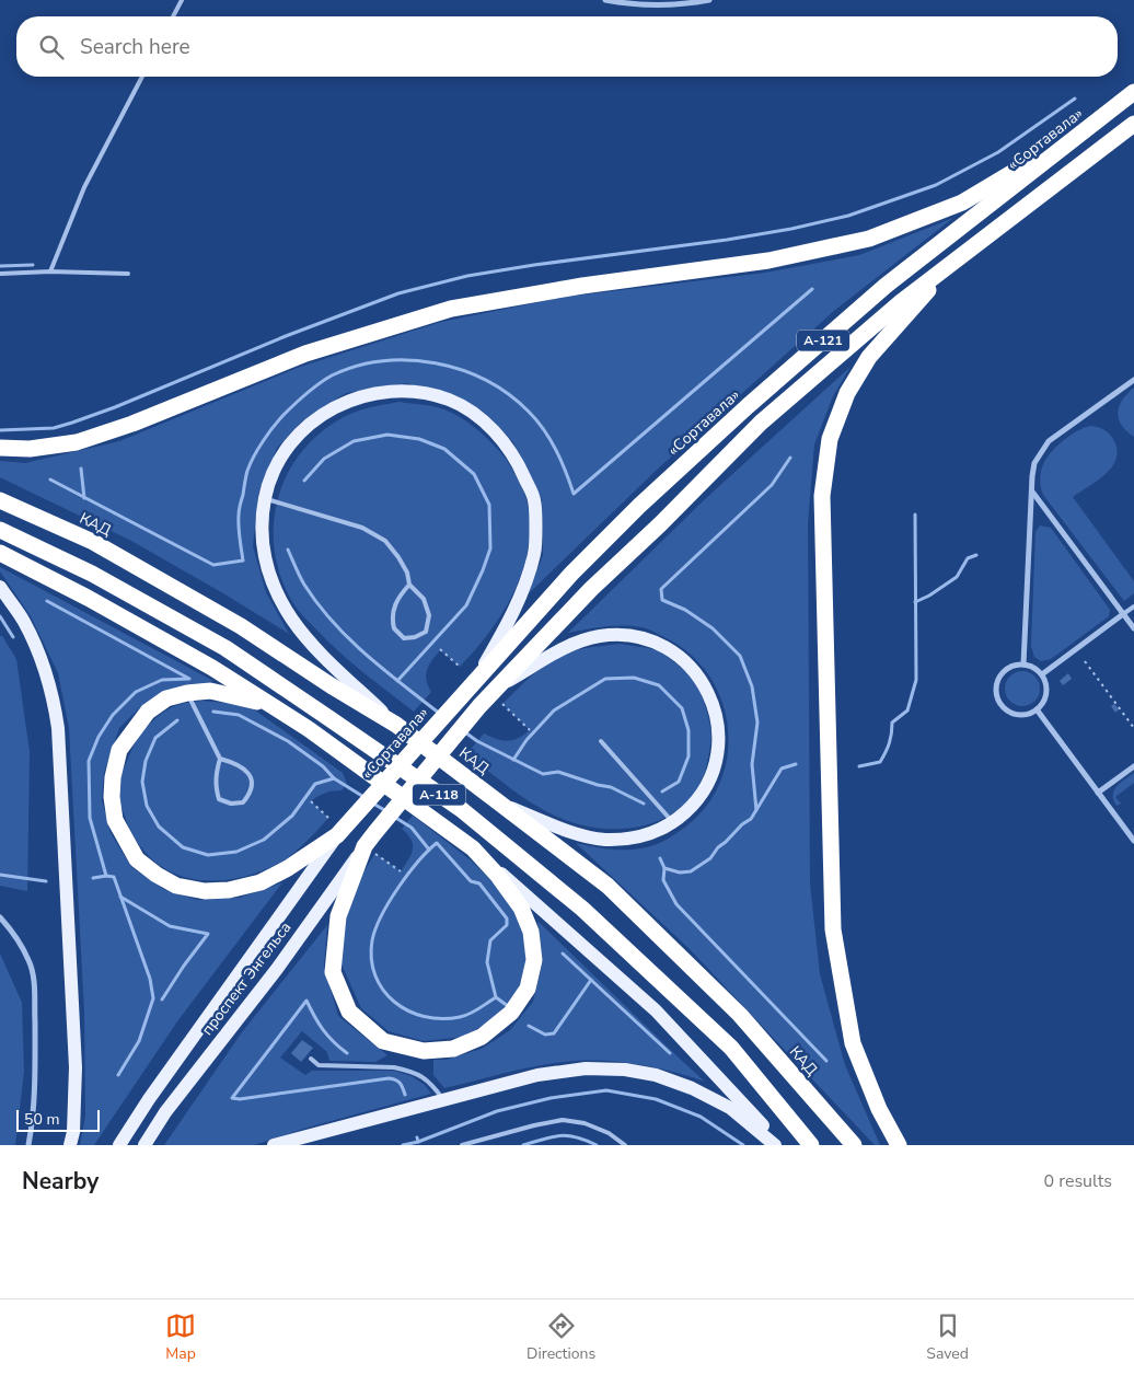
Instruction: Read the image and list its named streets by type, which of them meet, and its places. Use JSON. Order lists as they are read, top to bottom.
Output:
{
  "streets": {
    "highway": [
      "«Сортавала»",
      "А-121",
      "КАД",
      "А-118",
      "проспект Энгельса"
    ]
  },
  "crossings": [
    ["«Сортавала»", "проспект Энгельса"],
    ["А-121", "проспект Энгельса"]
  ],
  "scale_bar": "50 m",
  "page": {
    "search": "Search here",
    "scale": "50 m",
    "heading": ["Nearby", "0 results"],
    "nav": ["Map", "Directions", "Saved"]
  }
}
